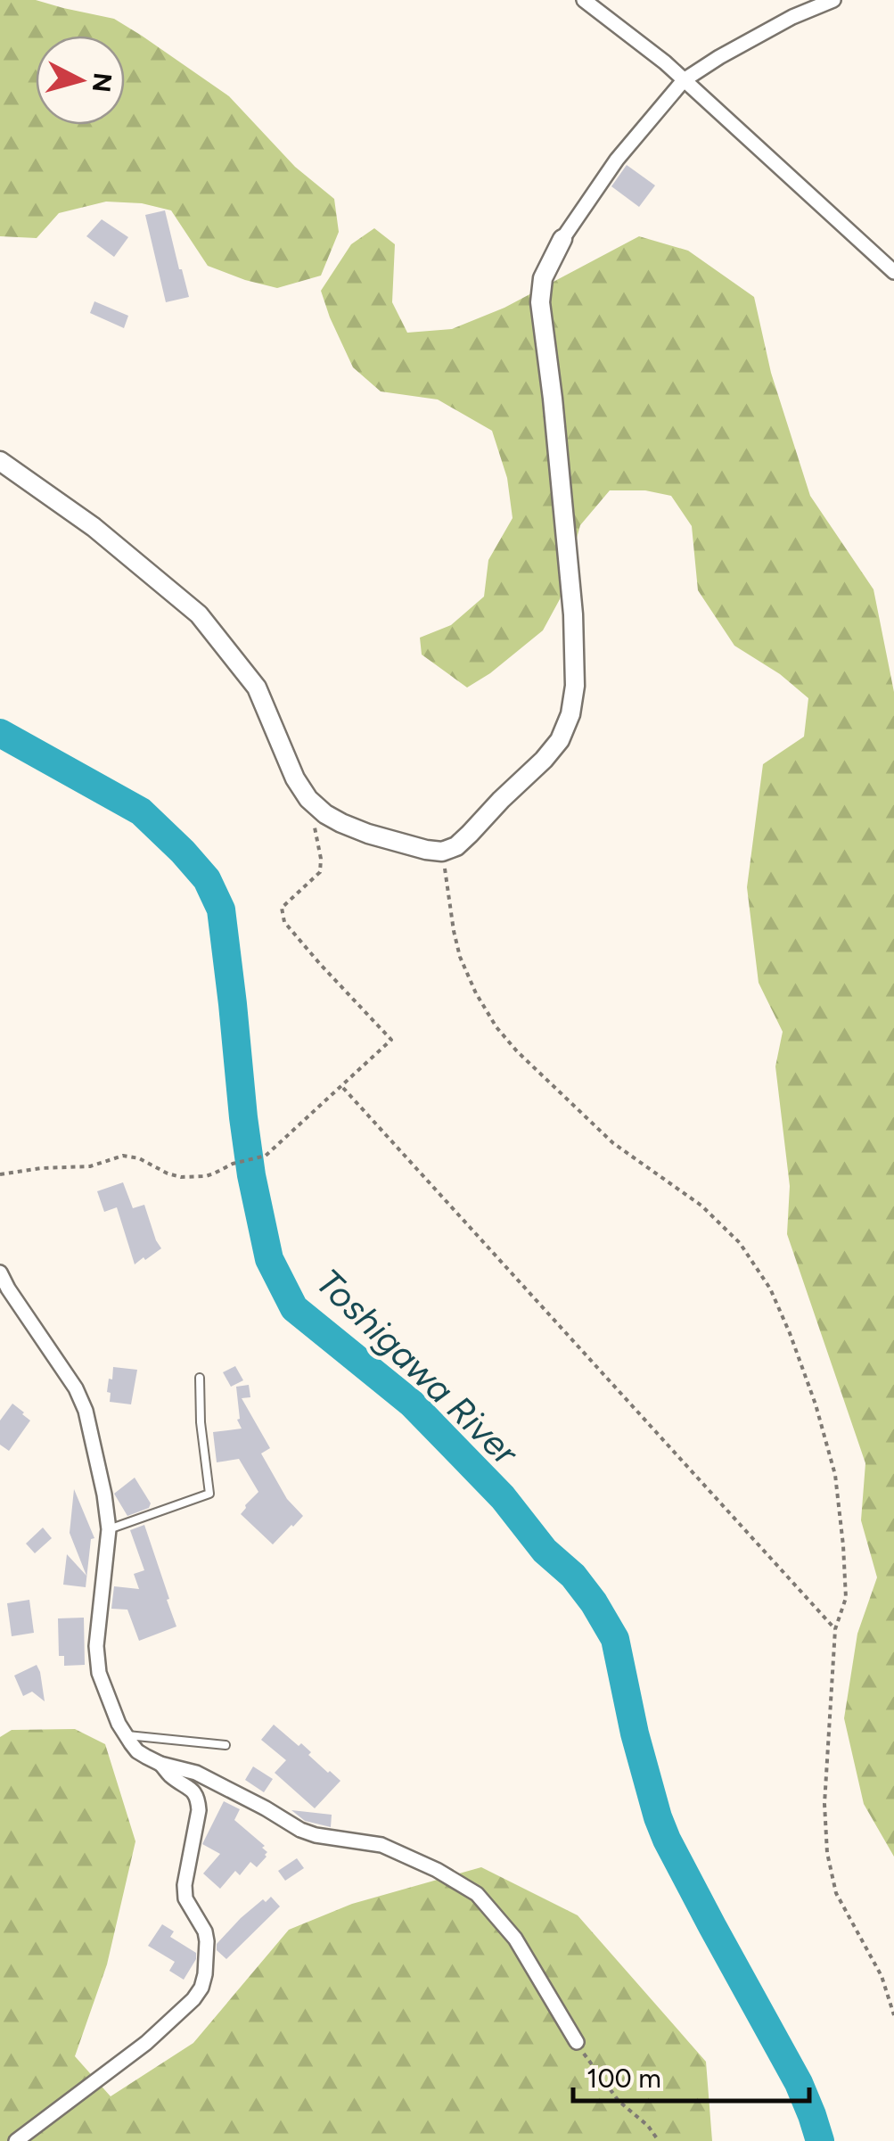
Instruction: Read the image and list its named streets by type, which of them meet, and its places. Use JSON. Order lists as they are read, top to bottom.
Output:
{
  "water": ["Toshigawa River"],
  "scale_bar": "100 m",
  "north": "right"
}
